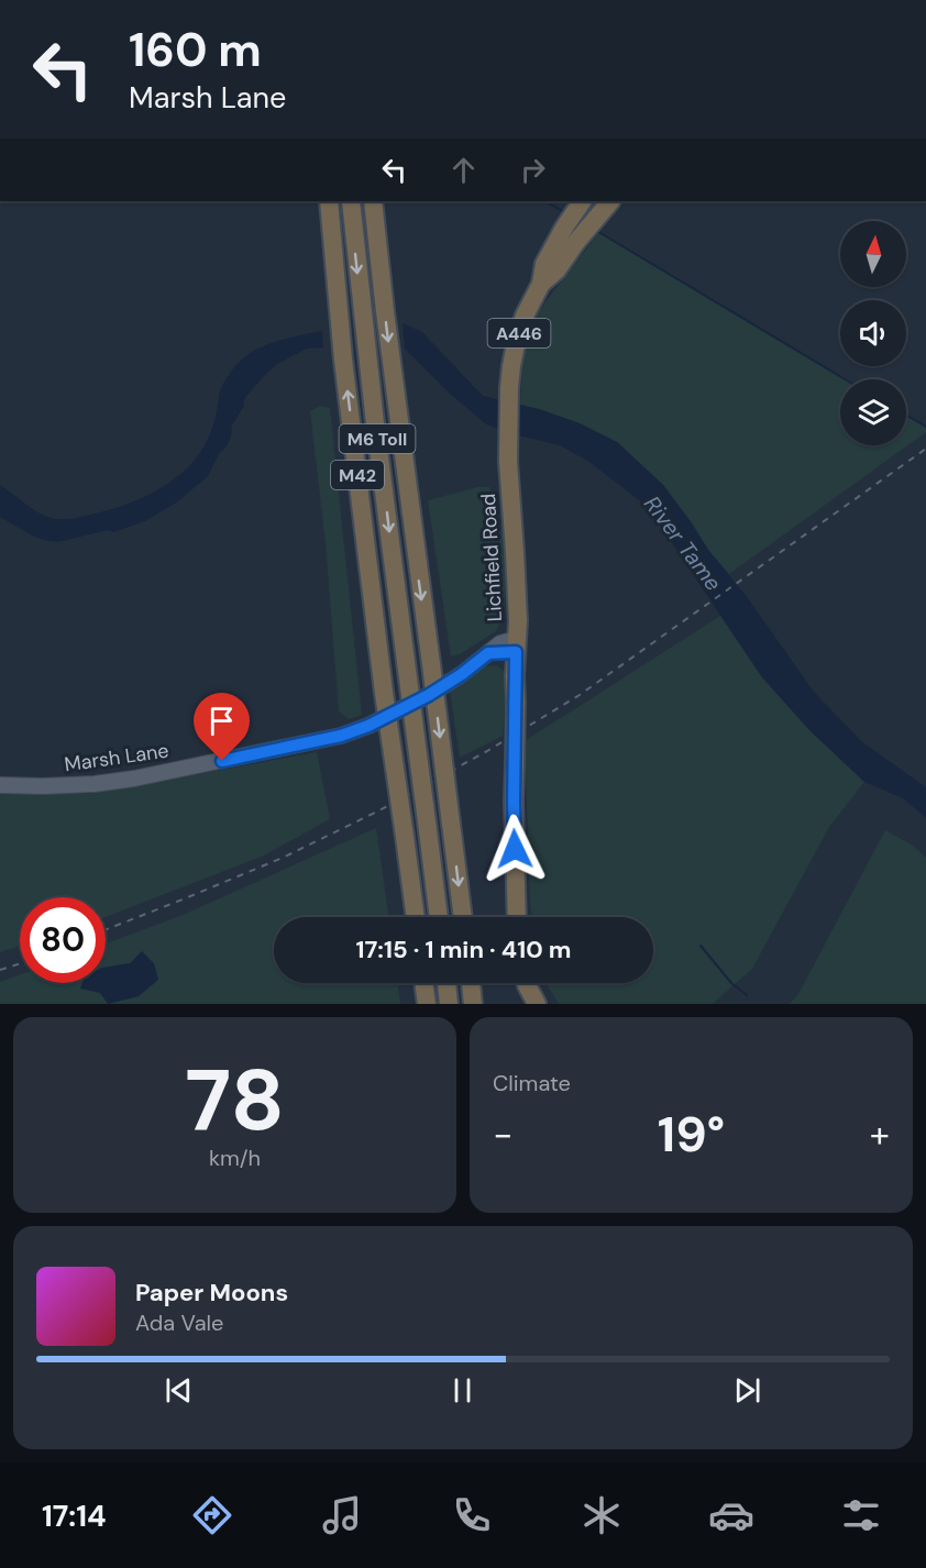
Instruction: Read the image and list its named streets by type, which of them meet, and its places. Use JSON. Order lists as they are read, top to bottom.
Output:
{
  "streets": {
    "highway": [
      "A446",
      "M6 Toll",
      "M42",
      "Lichfield Road"
    ],
    "main road": ["Marsh Lane"]
  },
  "crossings": [
    ["A446", "Lichfield Road"],
    ["Lichfield Road", "Marsh Lane"]
  ],
  "water": ["River Tame"],
  "north": "top",
  "page": {
    "turn": ["160 m", "Marsh Lane"],
    "limit": "80",
    "trip": "17:15 · 1 min · 410 m",
    "tile": [
      ["78", "km/h"],
      "Climate"
    ],
    "heat": ["−", "19°", "+"],
    "song": ["Paper Moons", "Ada Vale"],
    "tabs": "17:14"
  }
}
